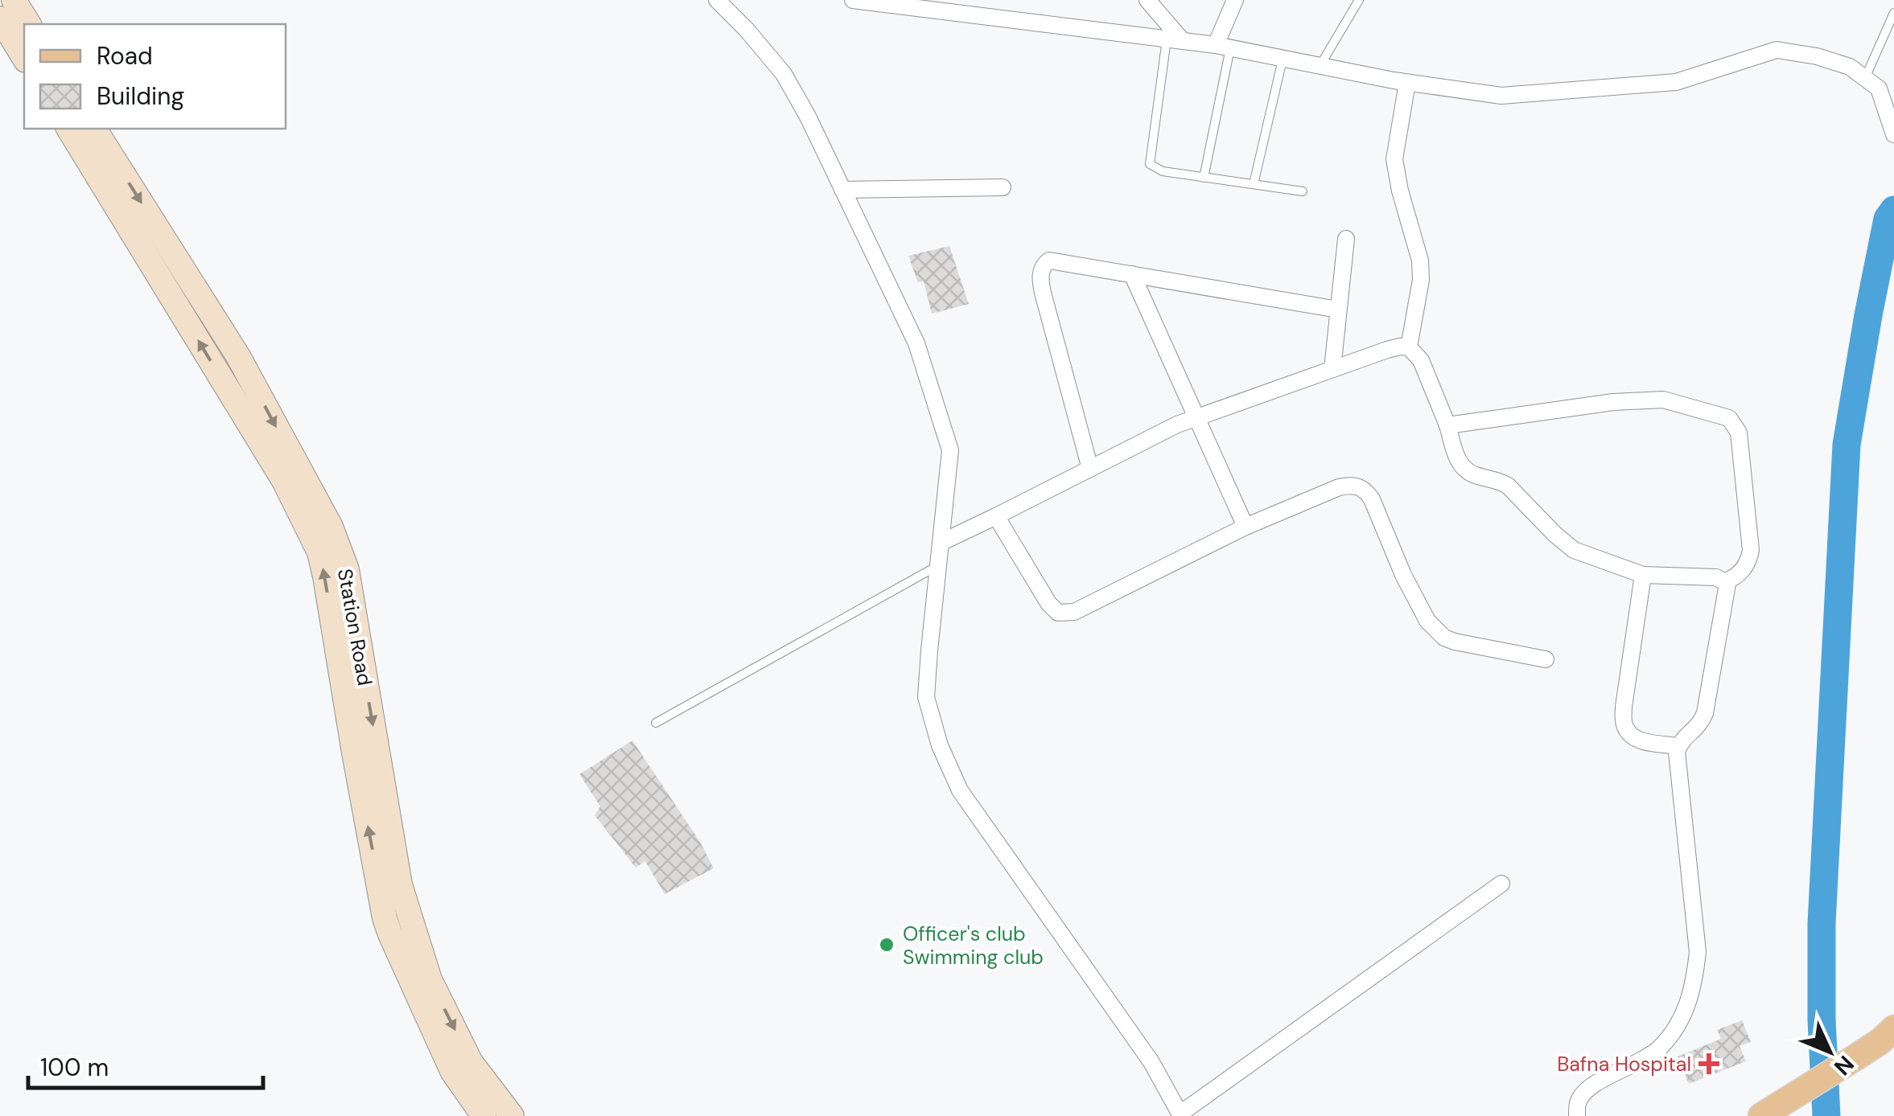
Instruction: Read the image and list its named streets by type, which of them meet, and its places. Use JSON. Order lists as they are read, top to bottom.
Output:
{
  "streets": {
    "main road": ["Station Road"]
  },
  "places": {
    "other": ["Officer's club Swimming club"],
    "health": ["Bafna Hospital"]
  },
  "legend": ["Road", "Building"],
  "scale_bar": "100 m",
  "north": "bottom right"
}
